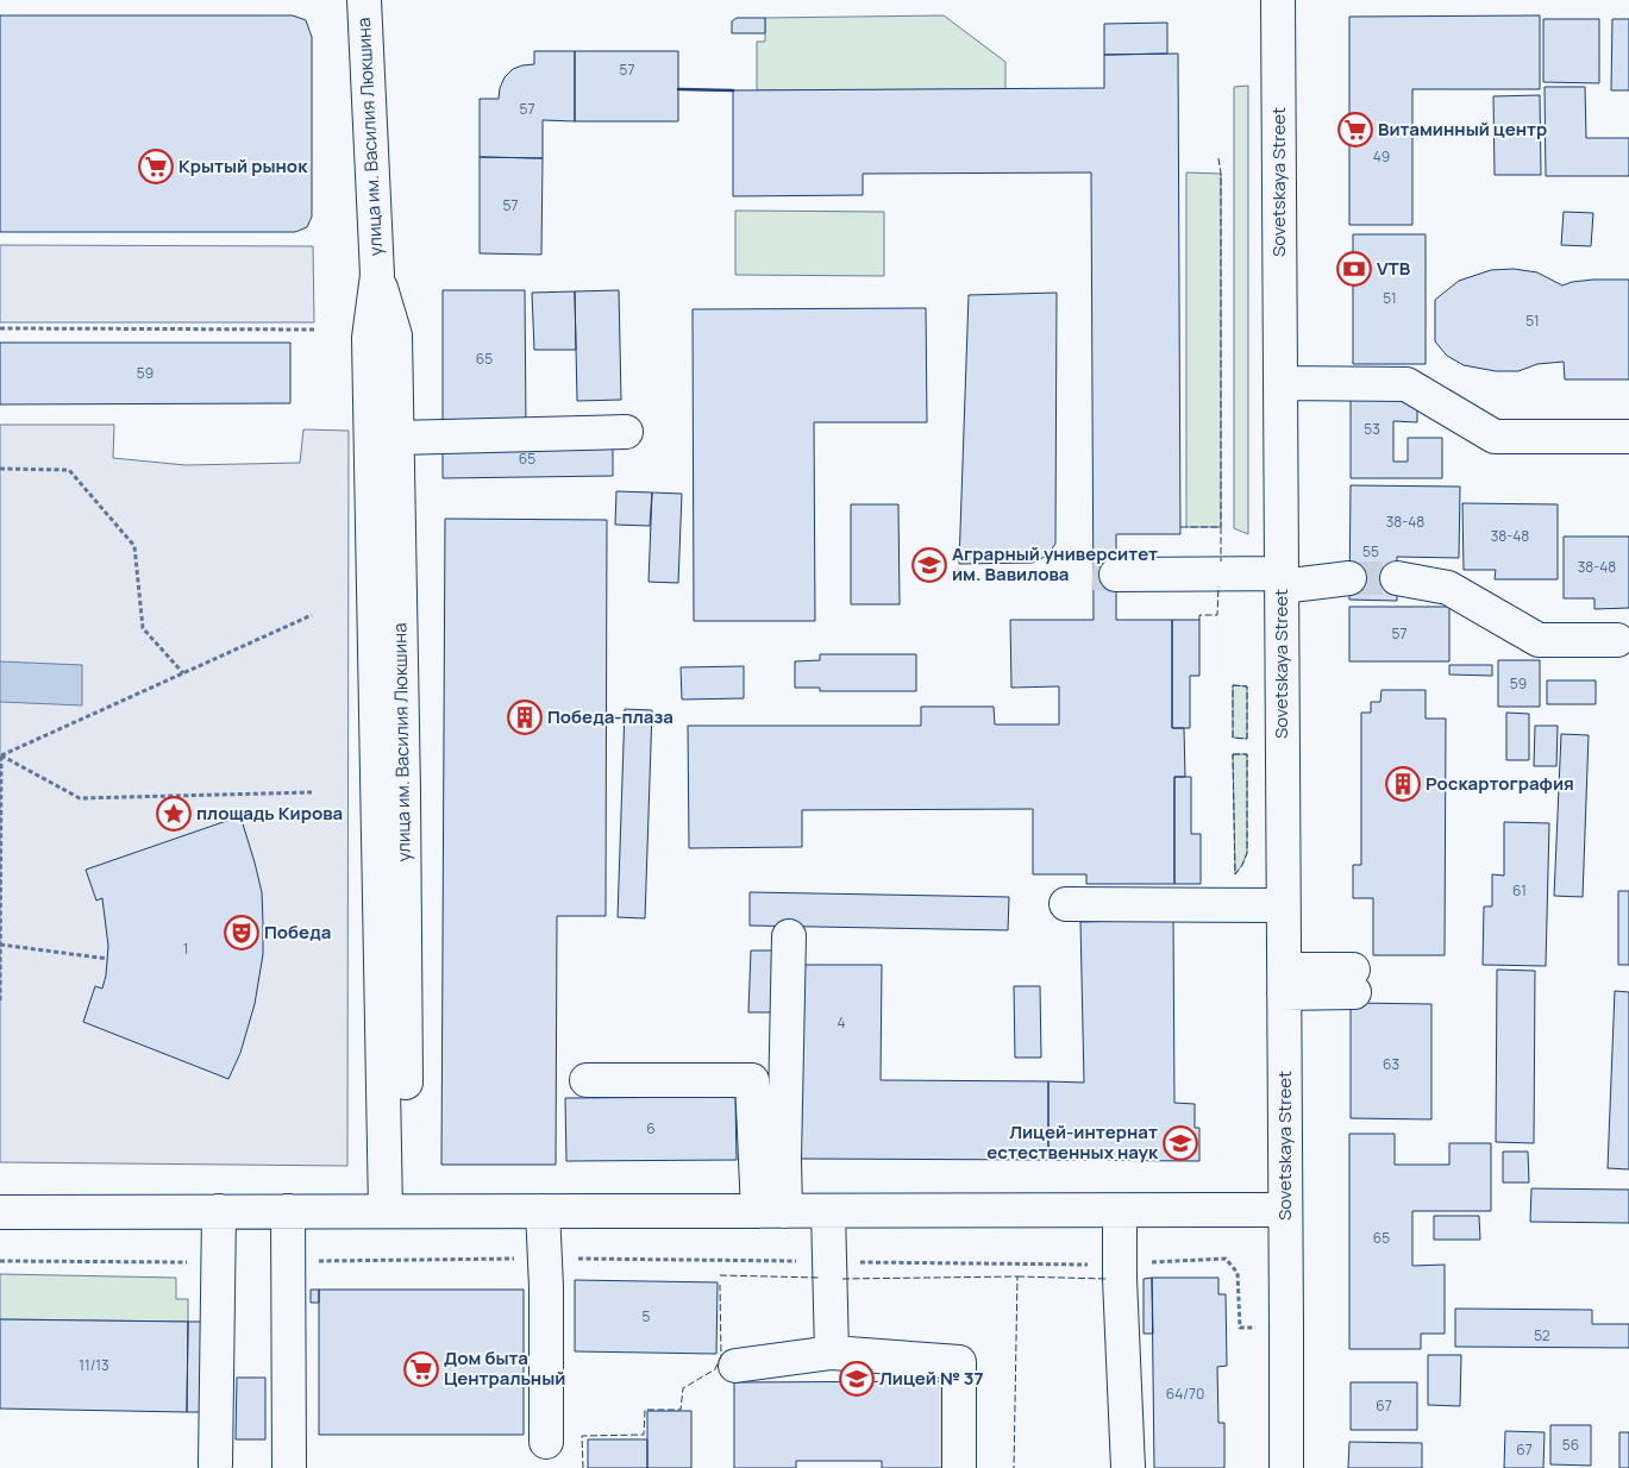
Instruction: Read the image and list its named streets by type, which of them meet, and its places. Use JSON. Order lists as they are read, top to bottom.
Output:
{
  "streets": {
    "street": ["улица им. Василия Люкшина", "Sovetskaya Street"]
  },
  "places": {
    "supermarket": ["Витаминный центр", "Крытый рынок", "Дом быта Центральный"],
    "bank": ["VTB"],
    "school or university": ["Аграрный университет им. Вавилова", "Лицей-интернат естественных наук", "Лицей № 37"],
    "building": ["Победа-плаза", "Роскартография"],
    "place": ["площадь Кирова"],
    "theatre": ["Победа"]
  },
  "house_numbers": [
    "57",
    "57",
    "49",
    "57",
    "51",
    "51",
    "65",
    "59",
    "53",
    "65",
    "38-48",
    "38-48",
    "55",
    "38-48",
    "57",
    "59",
    "61",
    "1",
    "4",
    "63",
    "6",
    "65",
    "5",
    "52",
    "11/13",
    "64/70",
    "67",
    "56",
    "67"
  ]
}
